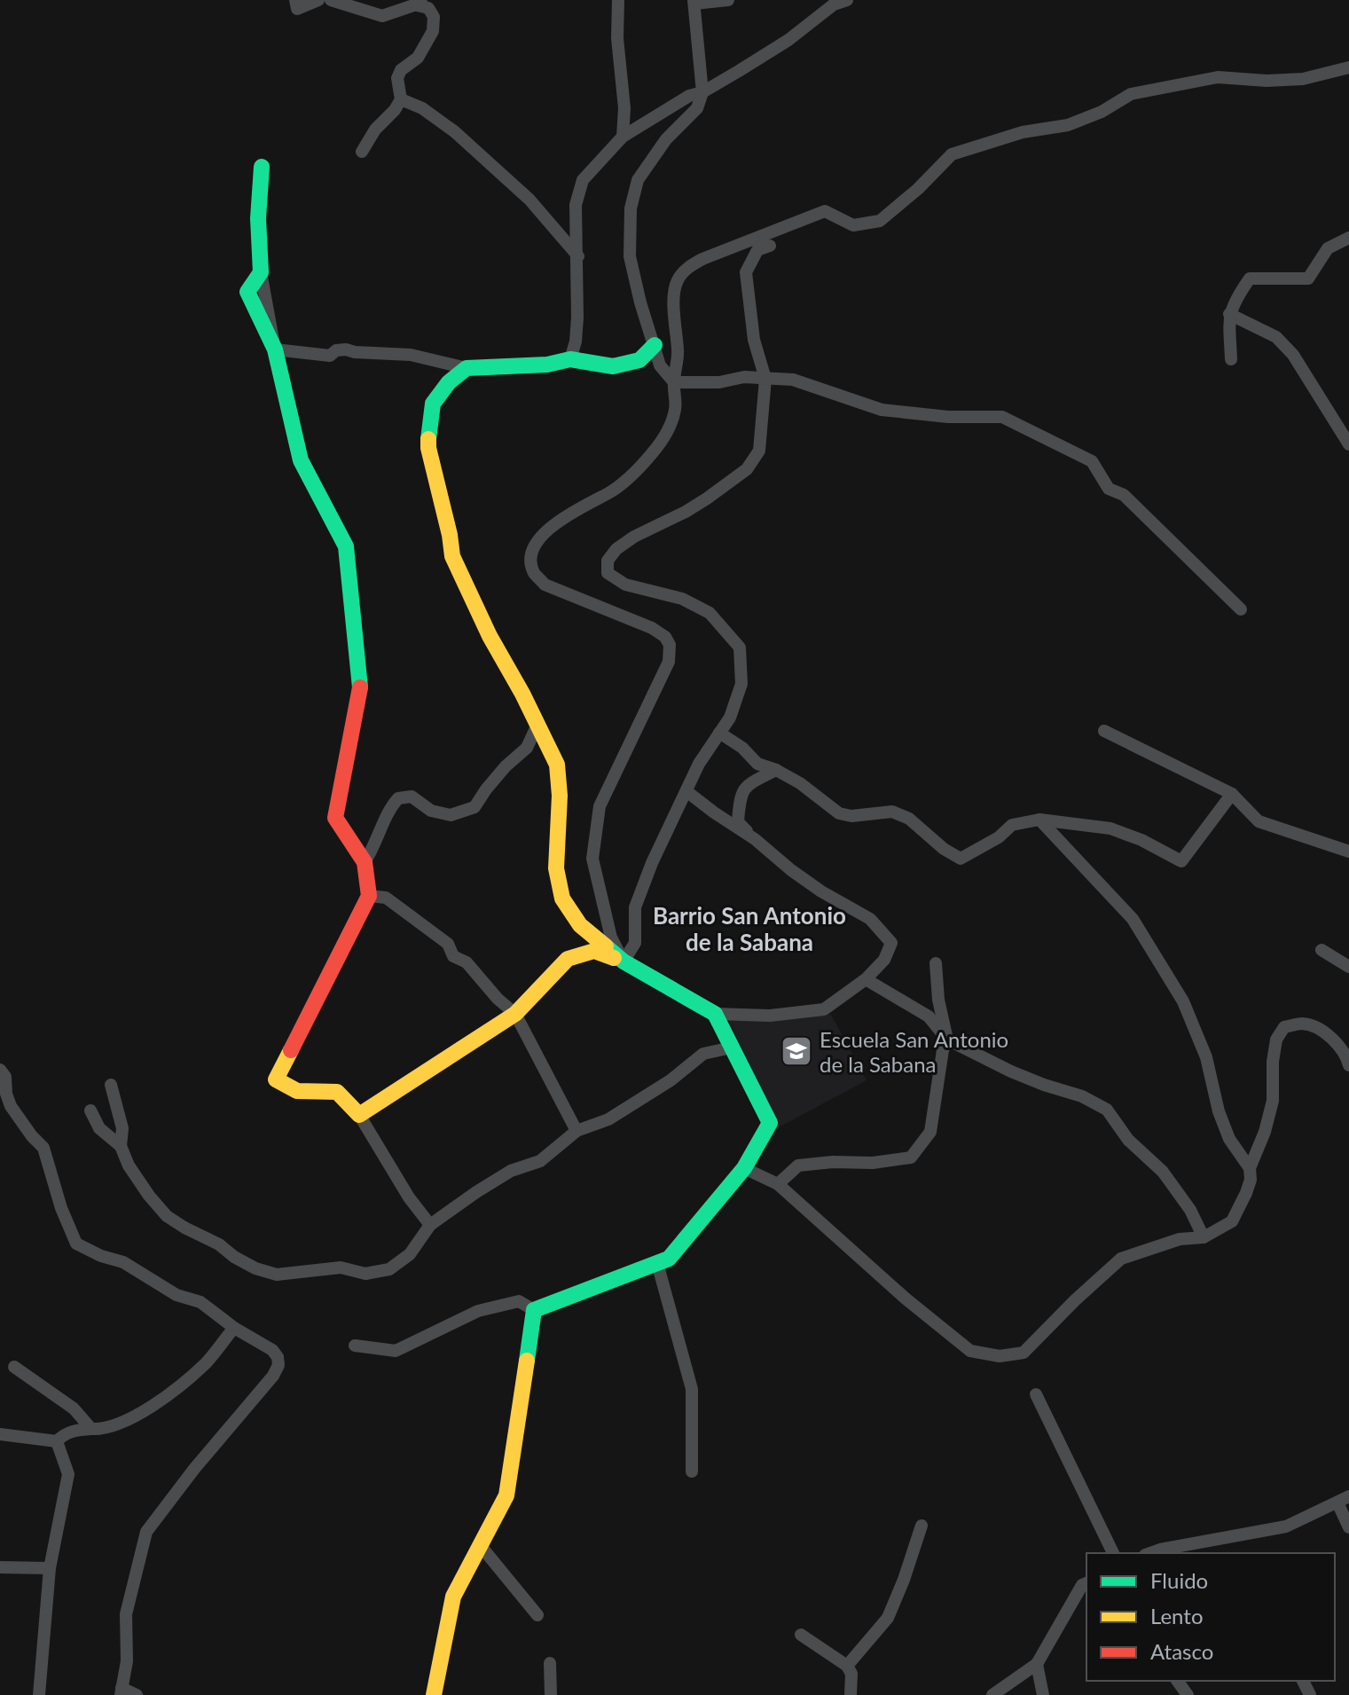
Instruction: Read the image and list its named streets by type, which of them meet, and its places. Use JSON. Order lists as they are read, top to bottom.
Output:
{
  "districts": ["Barrio San Antonio de la Sabana"],
  "places": {
    "school or university": ["Escuela San Antonio de la Sabana"]
  },
  "legend": ["Fluido", "Lento", "Atasco"]
}
